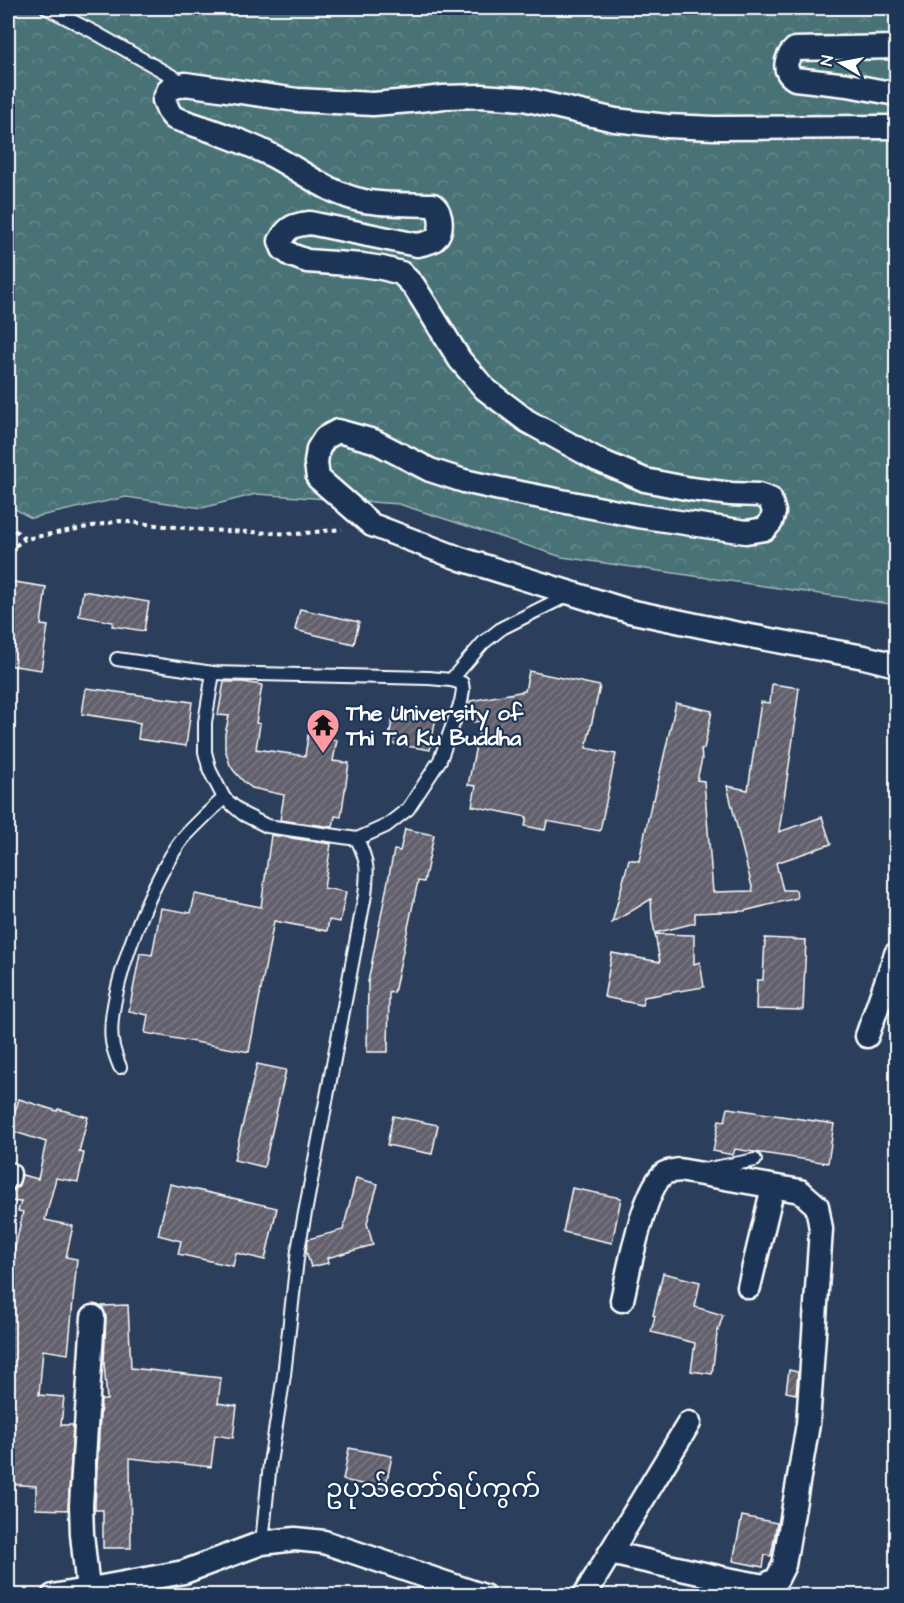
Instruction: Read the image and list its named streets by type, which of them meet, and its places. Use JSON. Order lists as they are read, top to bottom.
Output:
{
  "districts": ["ဥပုသ်တော်ရပ်ကွက်"],
  "places": {
    "temple": ["The University of Thi Ta Ku Buddha"]
  },
  "north": "left"
}
